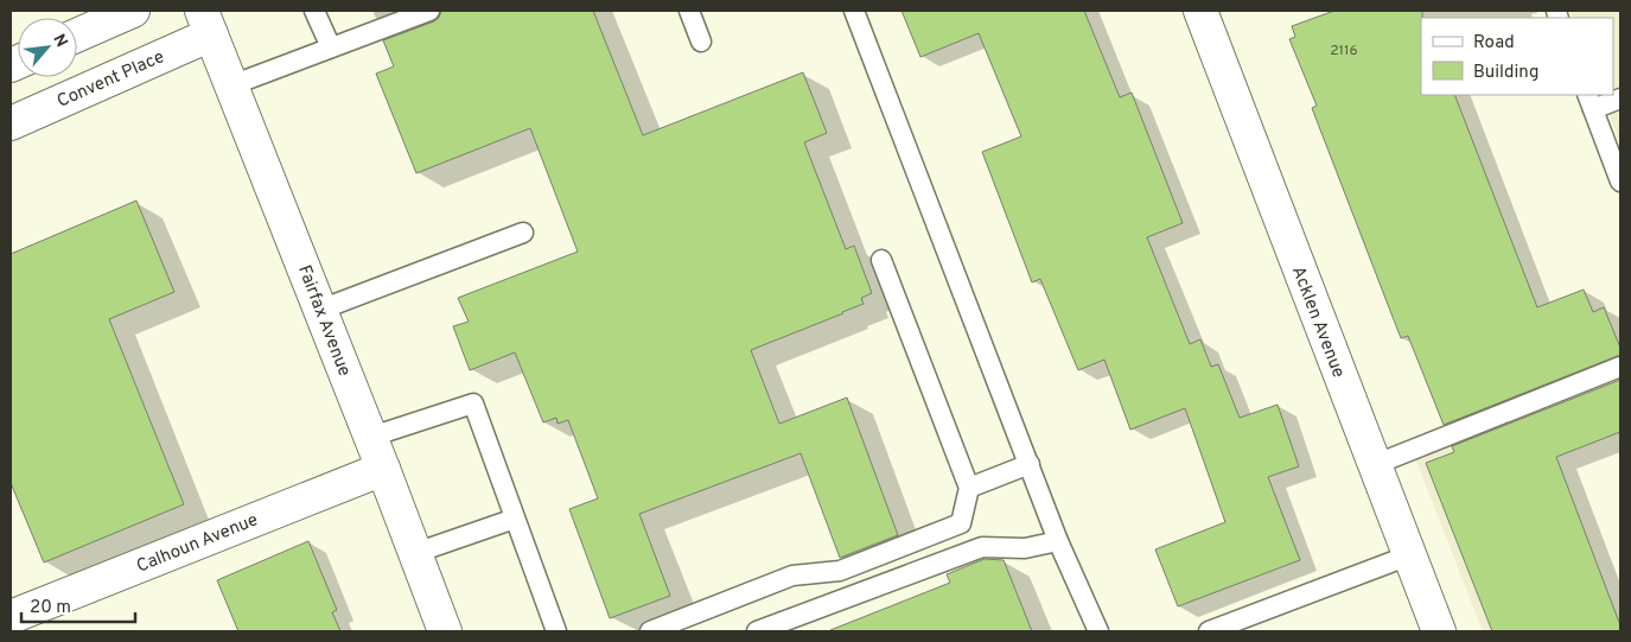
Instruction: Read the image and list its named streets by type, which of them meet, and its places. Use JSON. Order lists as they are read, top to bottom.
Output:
{
  "streets": {
    "street": [
      "Convent Place",
      "Fairfax Avenue",
      "Acklen Avenue",
      "Calhoun Avenue"
    ]
  },
  "crossings": [
    ["Convent Place", "Fairfax Avenue"],
    ["Fairfax Avenue", "Calhoun Avenue"]
  ],
  "house_numbers": ["2116"],
  "legend": ["Road", "Building"],
  "scale_bar": "20 m",
  "north": "top right"
}
